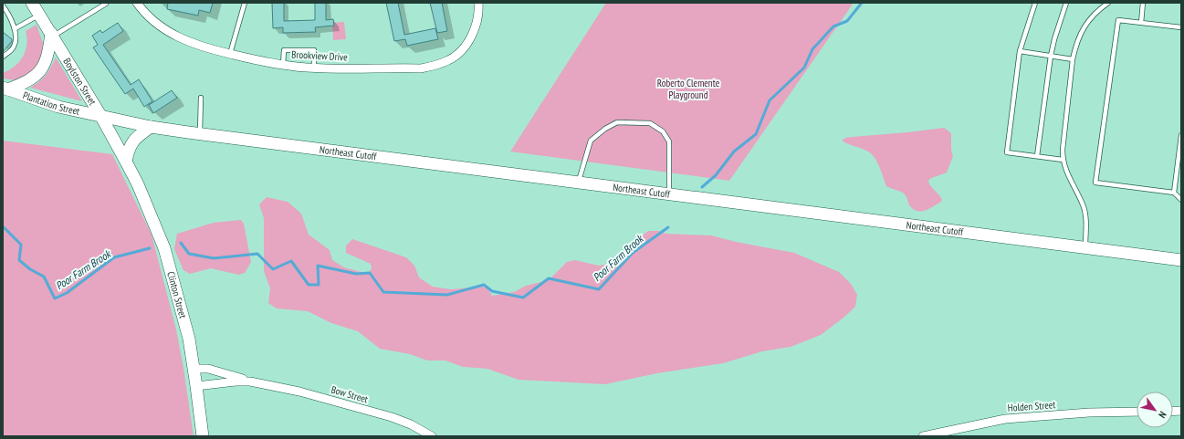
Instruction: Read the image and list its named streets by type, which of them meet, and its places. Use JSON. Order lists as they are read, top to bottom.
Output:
{
  "streets": {
    "main road": [
      "Boylston Street",
      "Plantation Street",
      "Northeast Cutoff",
      "Clinton Street"
    ],
    "street": ["Brookview Drive", "Bow Street", "Holden Street"]
  },
  "crossings": [
    ["Boylston Street", "Plantation Street"],
    ["Boylston Street", "Northeast Cutoff"],
    ["Boylston Street", "Clinton Street"],
    ["Plantation Street", "Northeast Cutoff"],
    ["Clinton Street", "Bow Street"]
  ],
  "water": ["Poor Farm Brook"],
  "parks": ["Roberto Clemente Playground"],
  "north": "bottom right"
}
